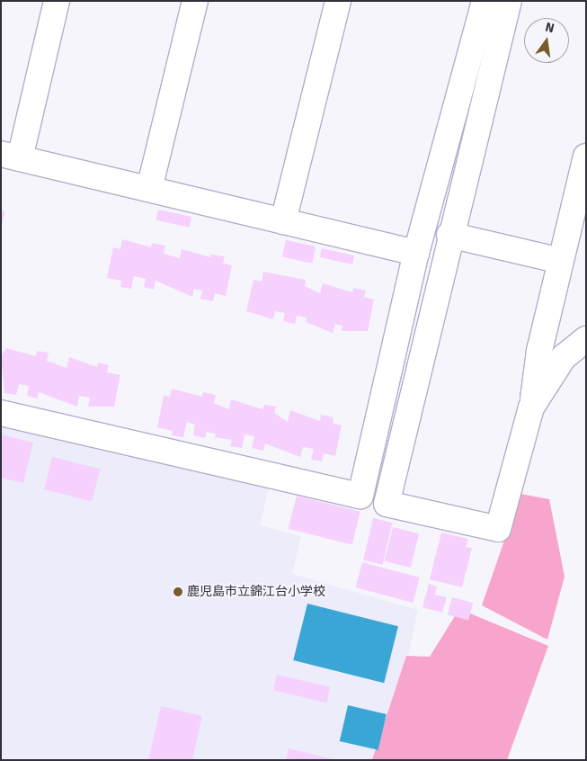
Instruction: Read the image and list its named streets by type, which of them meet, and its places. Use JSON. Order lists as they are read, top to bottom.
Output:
{
  "places": ["鹿児島市立錦江台小学校"],
  "north": "top"
}
